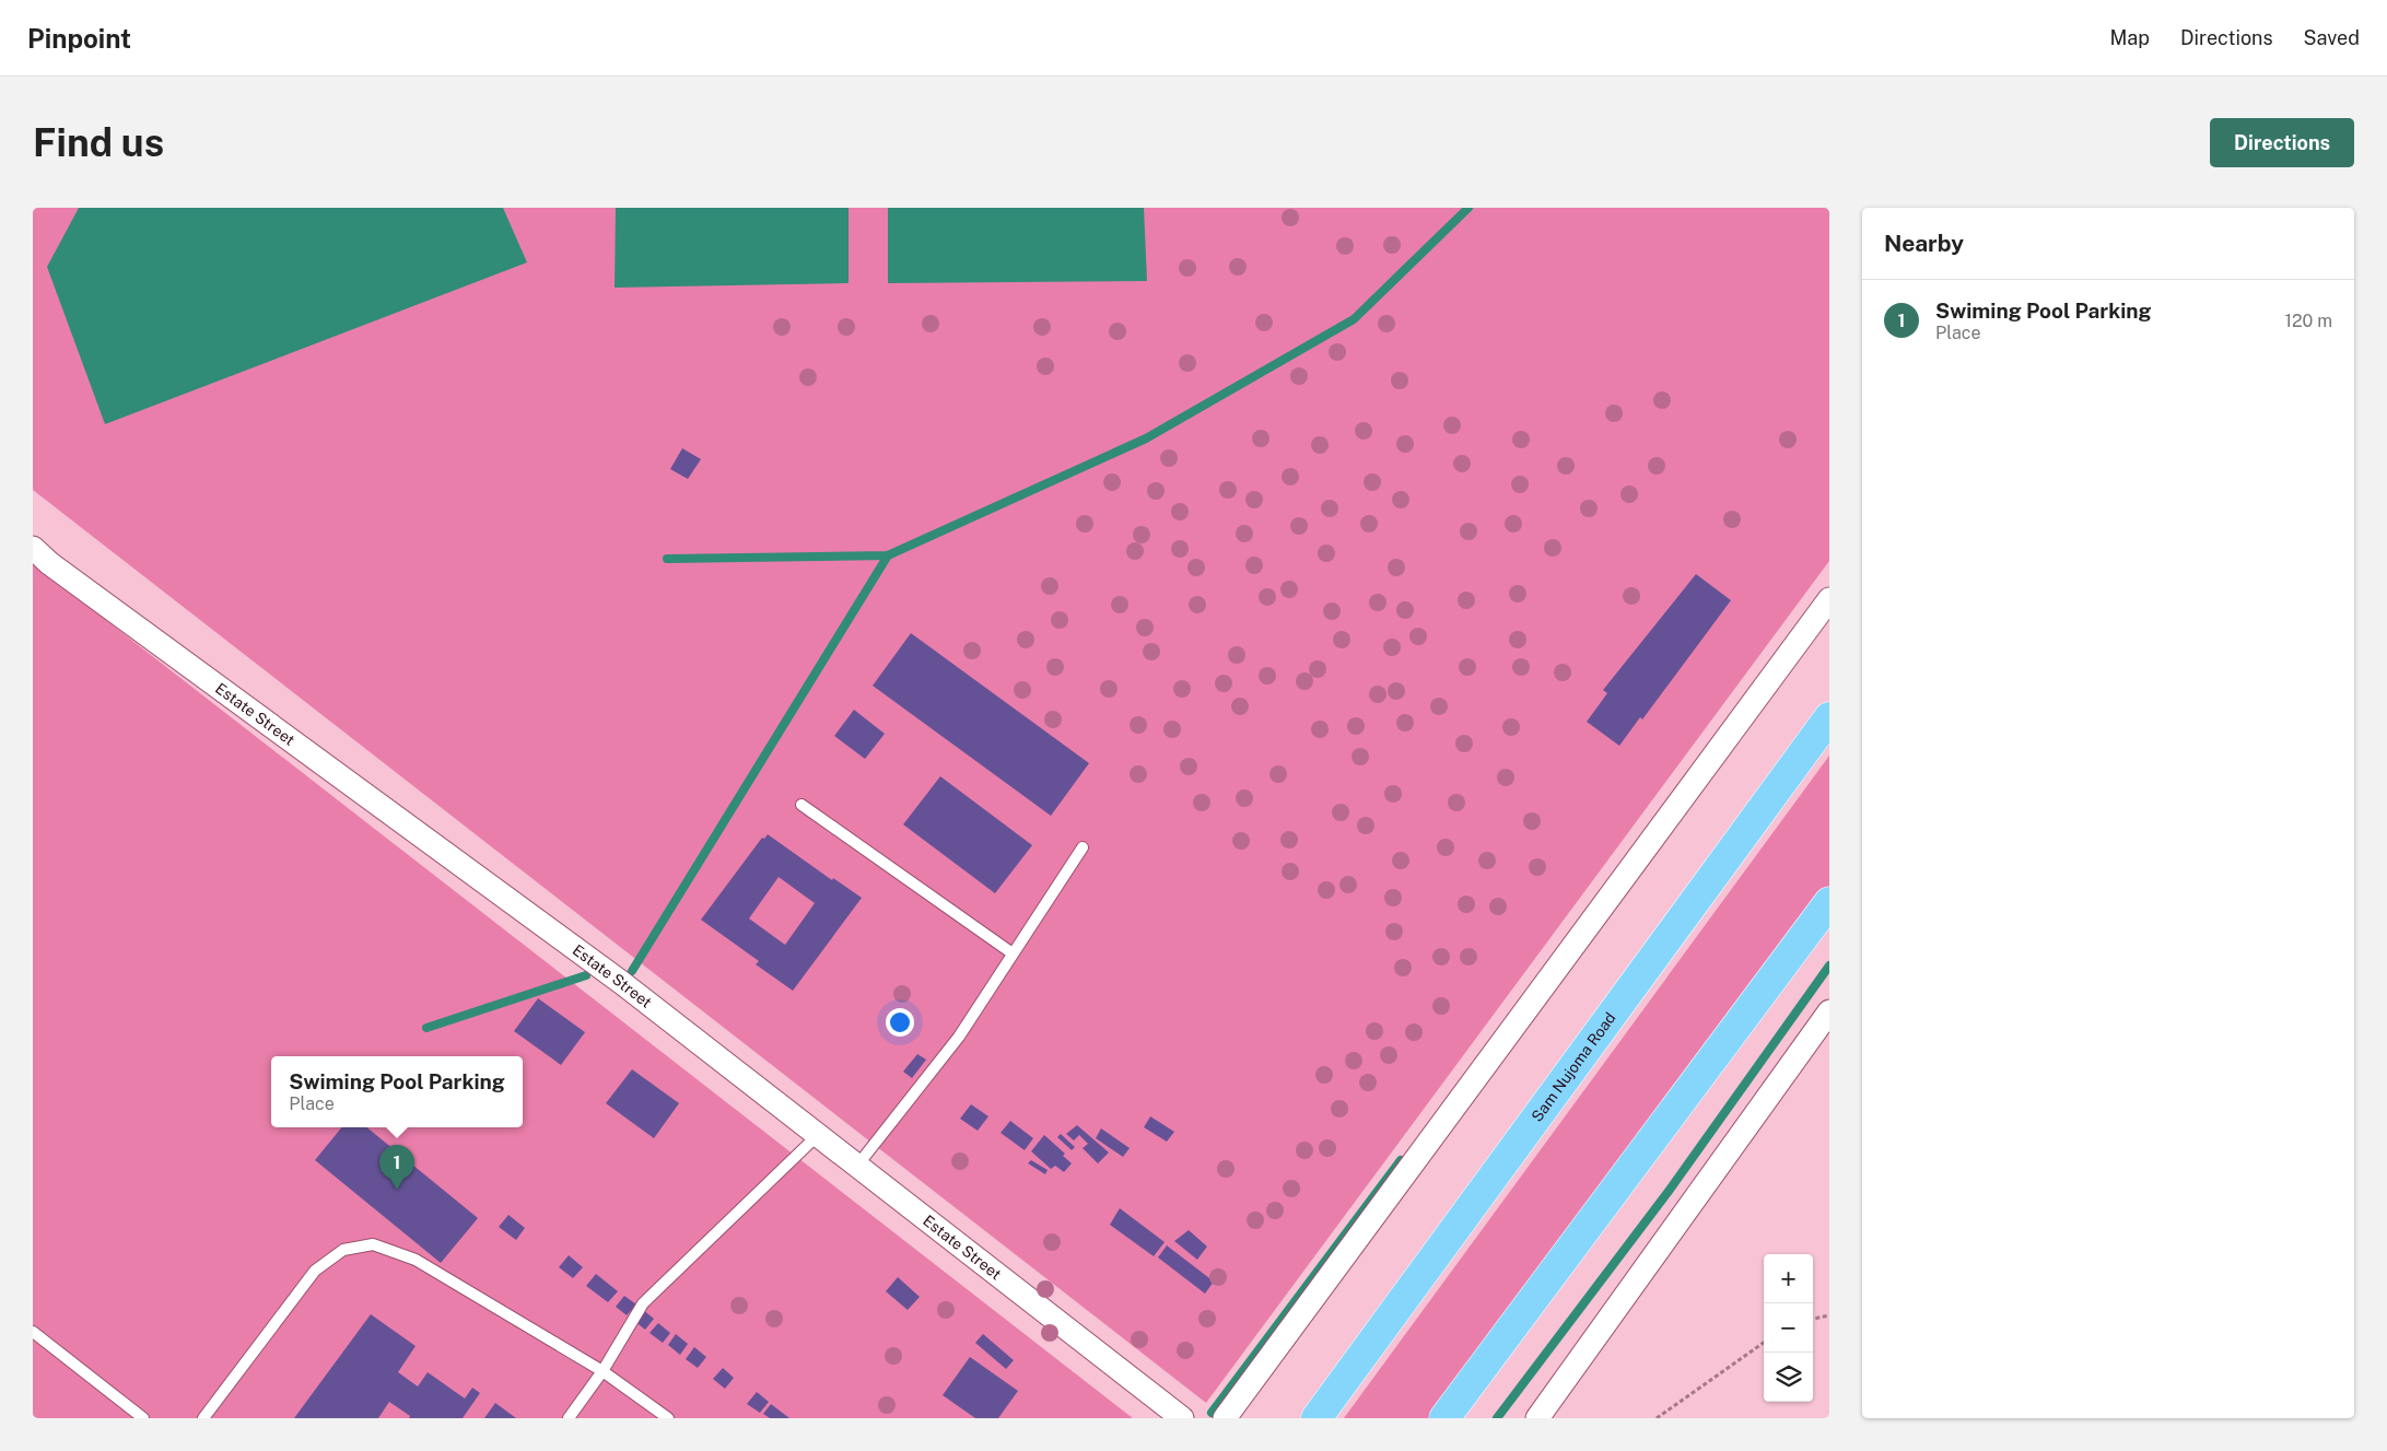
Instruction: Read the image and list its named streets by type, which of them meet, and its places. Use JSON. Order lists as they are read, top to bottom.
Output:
{
  "streets": {
    "main road": ["Sam Nujoma Road"],
    "street": ["Estate Street"]
  },
  "page": {
    "header": "Pinpoint",
    "nav": ["Map", "Directions", "Saved"],
    "buttons": "Directions",
    "title": "Find us",
    "heading": "Nearby",
    "list": [
      {
        "mark": "1",
        "name": "Swiming Pool Parking",
        "note": "Place",
        "value": "120 m"
      }
    ],
    "popup": ["Swiming Pool Parking", "Place"],
    "pins": "1",
    "map_buttons": ["+", "−"]
  }
}
